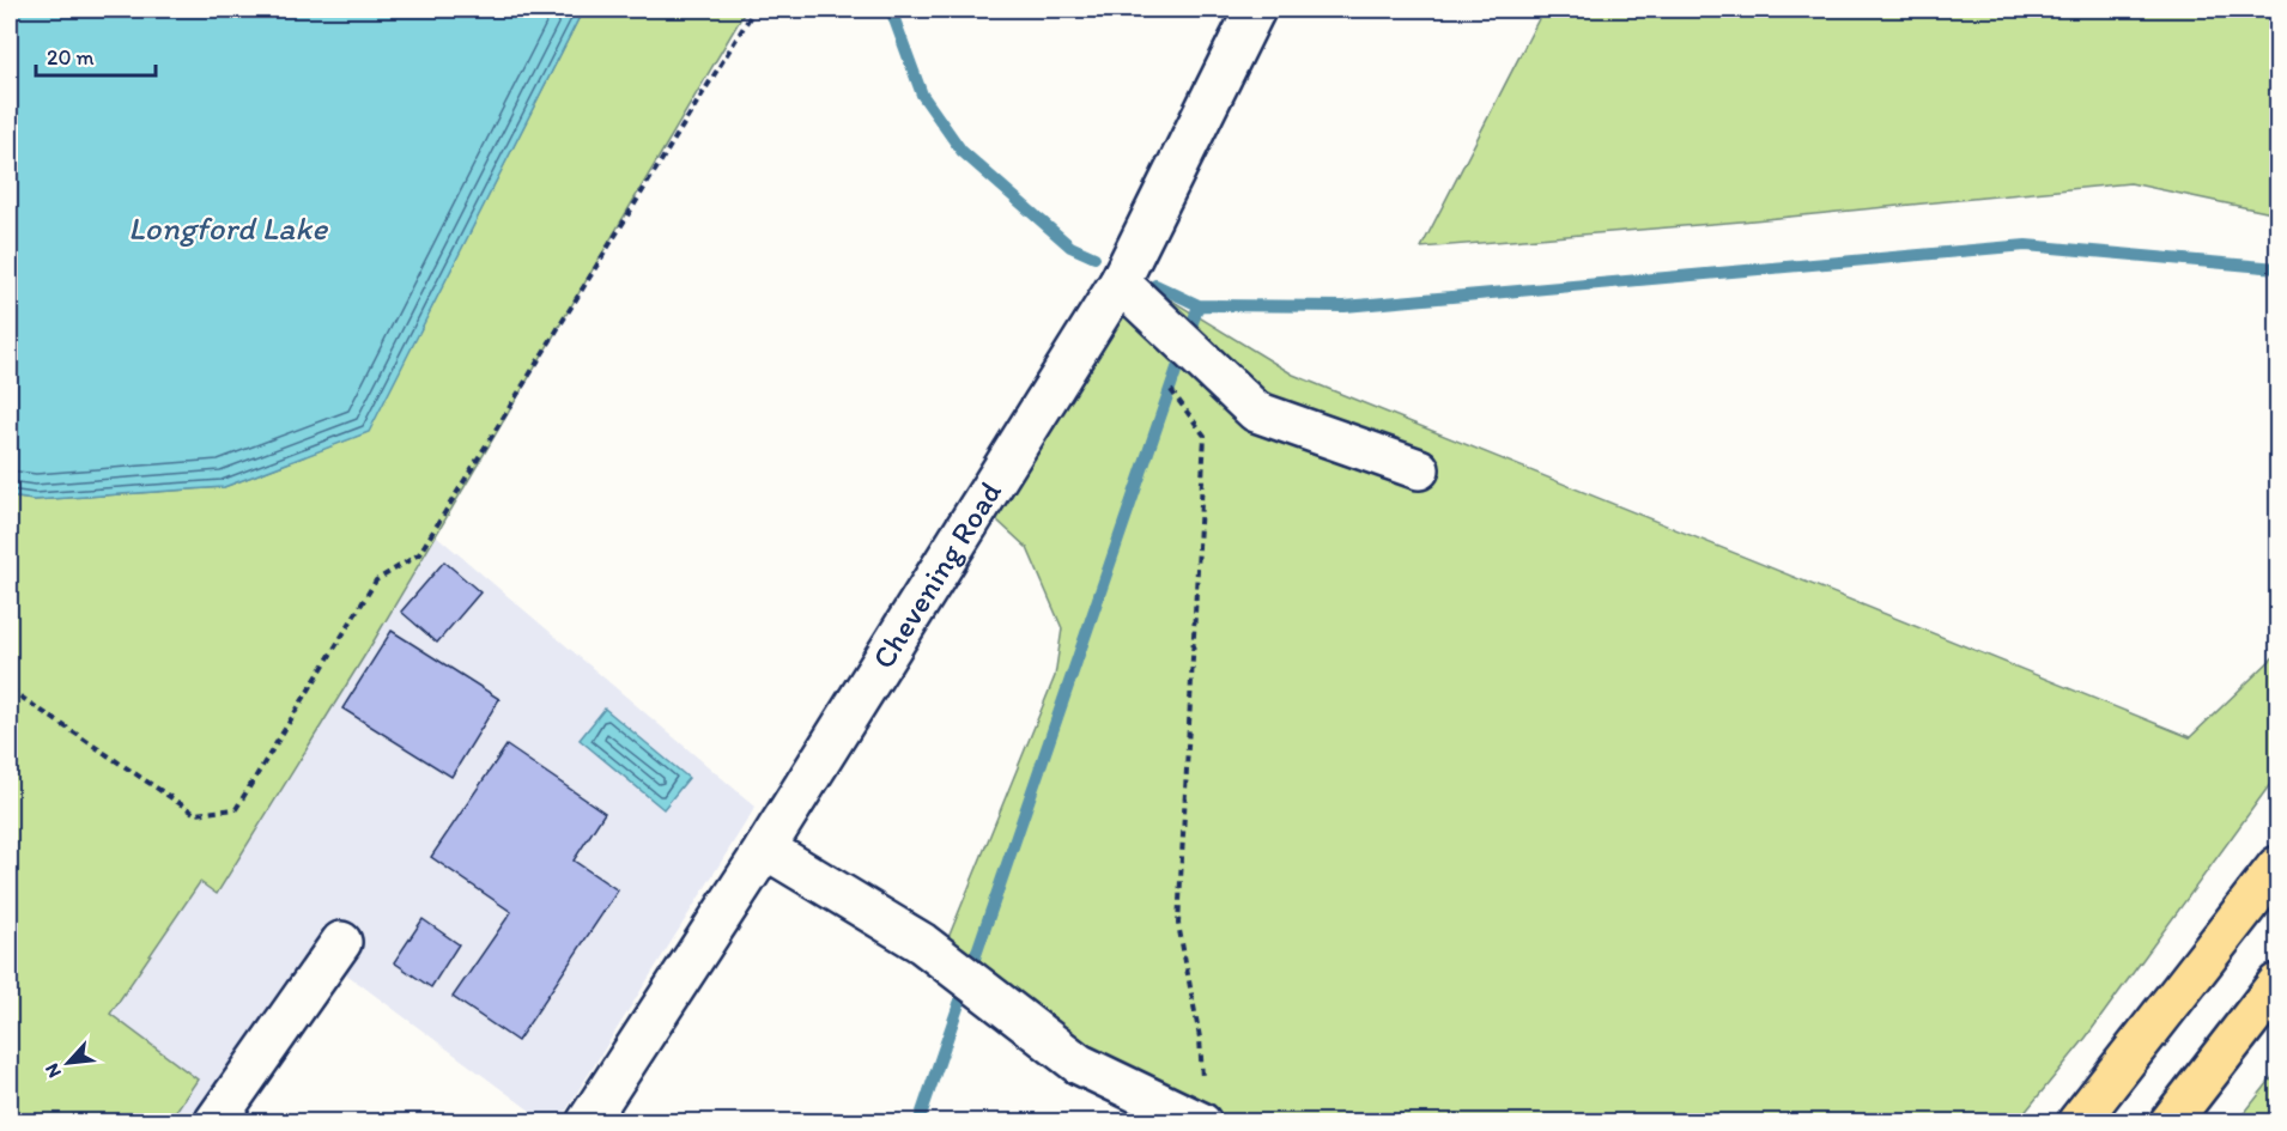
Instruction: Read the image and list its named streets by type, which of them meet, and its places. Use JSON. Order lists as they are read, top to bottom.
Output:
{
  "streets": {
    "street": ["Chevening Road"]
  },
  "water": ["Longford Lake"],
  "scale_bar": "20 m",
  "north": "bottom left"
}
